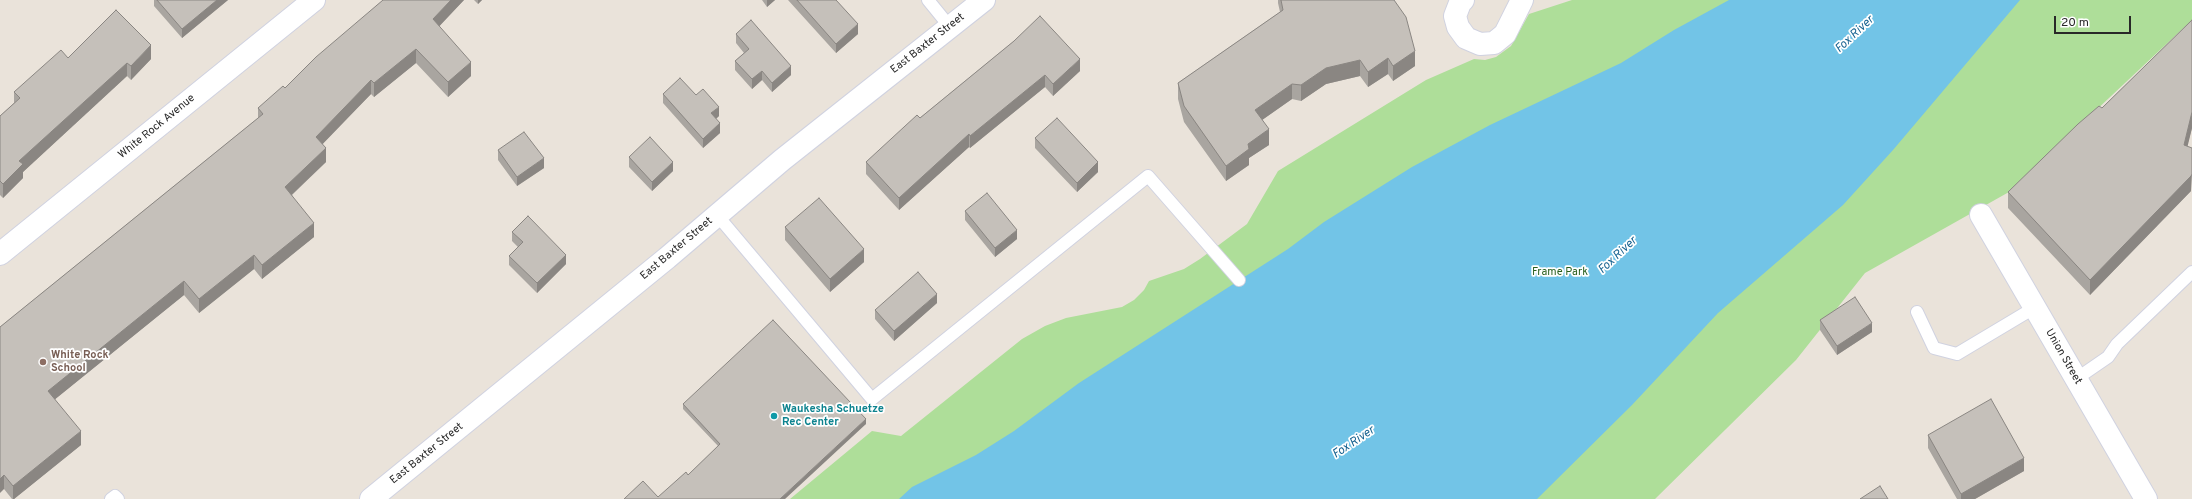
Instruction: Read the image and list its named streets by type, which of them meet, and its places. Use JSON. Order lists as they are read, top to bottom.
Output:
{
  "streets": {
    "street": ["East Baxter Street", "White Rock Avenue", "Union Street"]
  },
  "water": ["Fox River"],
  "parks": ["Frame Park"],
  "places": ["White Rock School", "Waukesha Schuetze Rec Center"],
  "scale_bar": "20 m"
}
